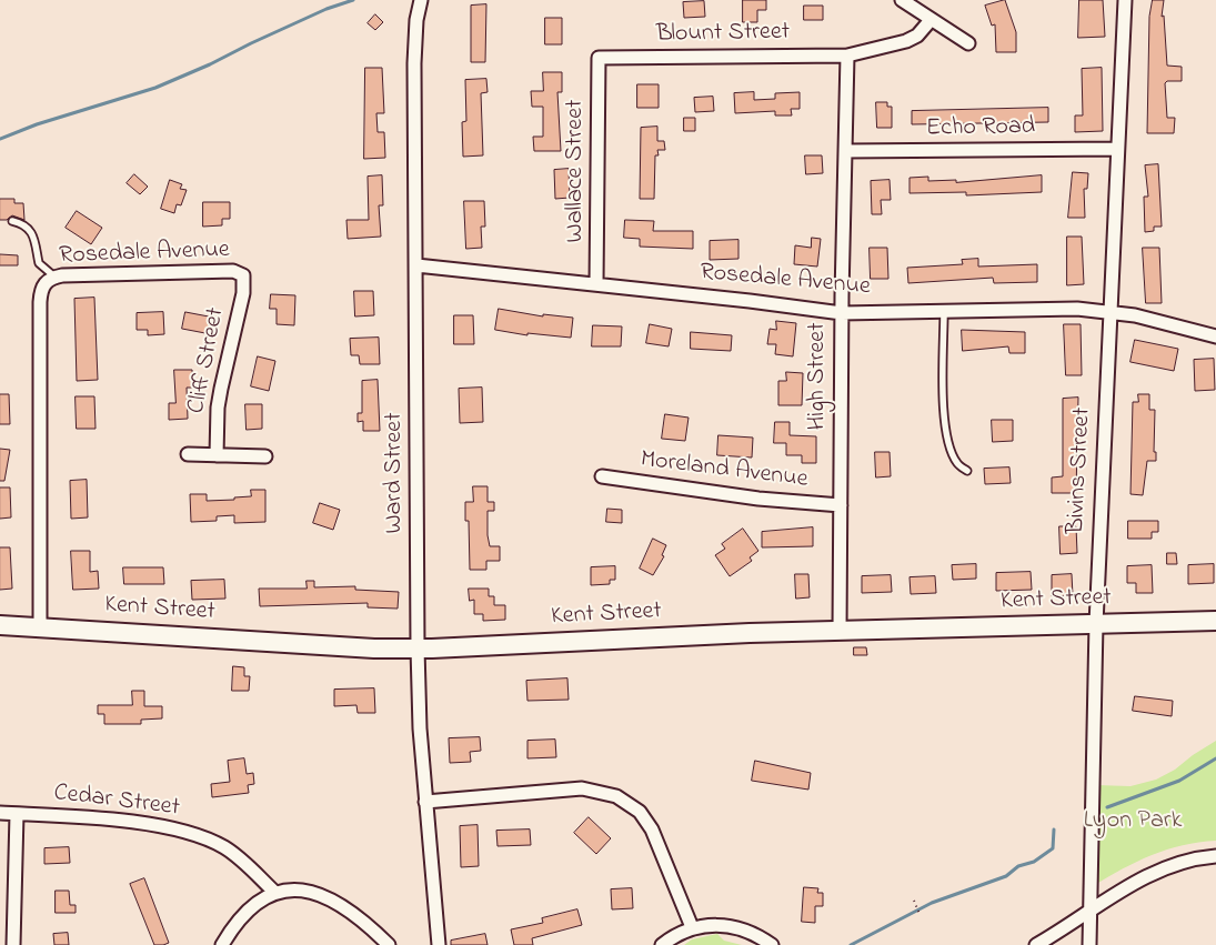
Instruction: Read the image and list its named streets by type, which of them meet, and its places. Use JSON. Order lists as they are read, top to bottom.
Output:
{
  "streets": {
    "street": [
      "Blount Street",
      "Echo Road",
      "Wallace Street",
      "Rosedale Avenue",
      "Cliff Street",
      "High Street",
      "Moreland Avenue",
      "Bivins Street",
      "Ward Street",
      "Kent Street",
      "Cedar Street"
    ]
  },
  "crossings": [
    ["Blount Street", "Wallace Street"],
    ["Blount Street", "High Street"],
    ["Echo Road", "High Street"],
    ["Echo Road", "Bivins Street"],
    ["Wallace Street", "Rosedale Avenue"],
    ["Rosedale Avenue", "Cliff Street"],
    ["Rosedale Avenue", "High Street"],
    ["Rosedale Avenue", "Bivins Street"],
    ["Rosedale Avenue", "Ward Street"],
    ["High Street", "Moreland Avenue"],
    ["High Street", "Kent Street"],
    ["Bivins Street", "Kent Street"],
    ["Ward Street", "Kent Street"]
  ],
  "parks": ["Lyon Park"]
}
